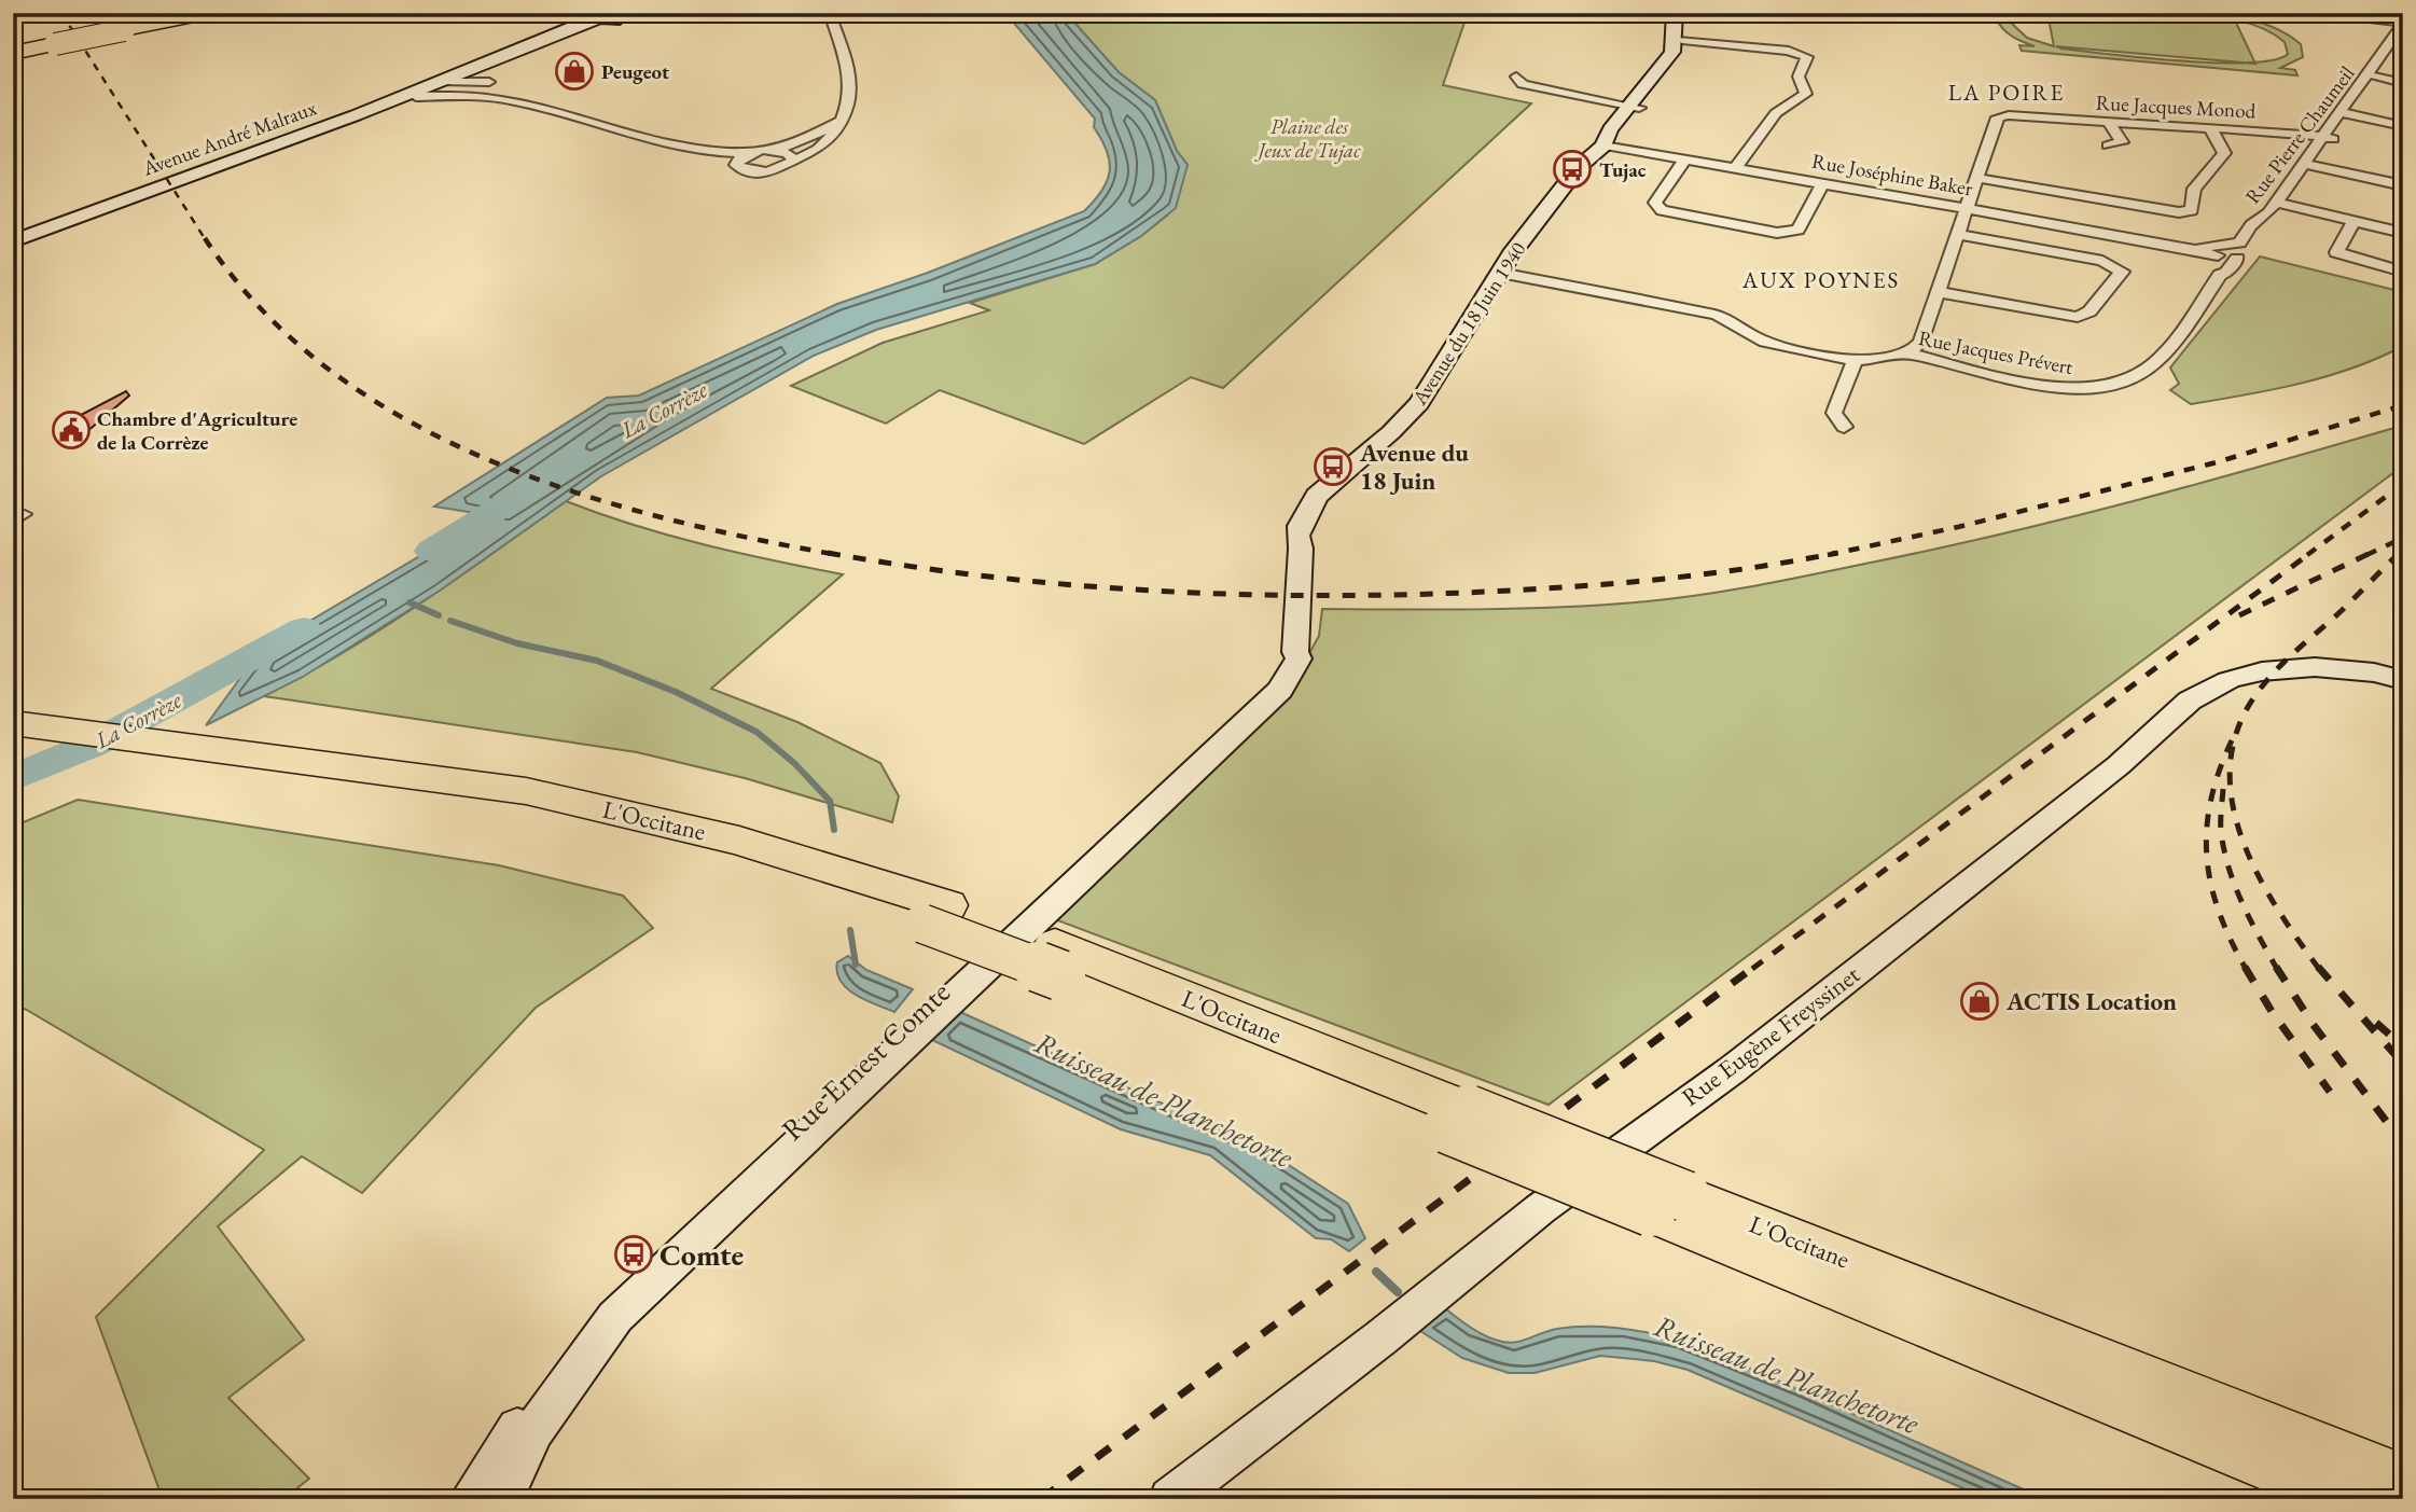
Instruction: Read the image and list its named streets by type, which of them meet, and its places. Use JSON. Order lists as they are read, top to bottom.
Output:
{
  "streets": {
    "highway": ["L'Occitane"],
    "street": [
      "Rue Jacques Monod",
      "Rue Pierre Chaumeil",
      "Avenue André Malraux",
      "Rue Joséphine Baker",
      "Avenue du 18 Juin 1940",
      "Rue Jacques Prévert",
      "Rue Eugène Freyssinet",
      "Rue Ernest Comte"
    ]
  },
  "crossings": [
    ["Rue Jacques Monod", "Rue Pierre Chaumeil"],
    ["Rue Jacques Monod", "Rue Joséphine Baker"],
    ["Rue Jacques Monod", "Rue Jacques Prévert"],
    ["Rue Pierre Chaumeil", "Rue Joséphine Baker"],
    ["Rue Pierre Chaumeil", "Rue Jacques Prévert"],
    ["Rue Joséphine Baker", "Avenue du 18 Juin 1940"],
    ["Rue Joséphine Baker", "Rue Jacques Prévert"],
    ["Avenue du 18 Juin 1940", "Rue Jacques Prévert"],
    ["Avenue du 18 Juin 1940", "Rue Ernest Comte"]
  ],
  "districts": ["LA POIRE", "AUX POYNES"],
  "water": ["La Corrèze", "Ruisseau de Planchetorte"],
  "parks": ["Plaine des Jeux de Tujac"],
  "places": {
    "shop": ["Peugeot", "ACTIS Location"],
    "bus stop": ["Tujac", "Avenue du 18 Juin", "Comte"],
    "public building": ["Chambre d'Agriculture de la Corrèze"]
  }
}
